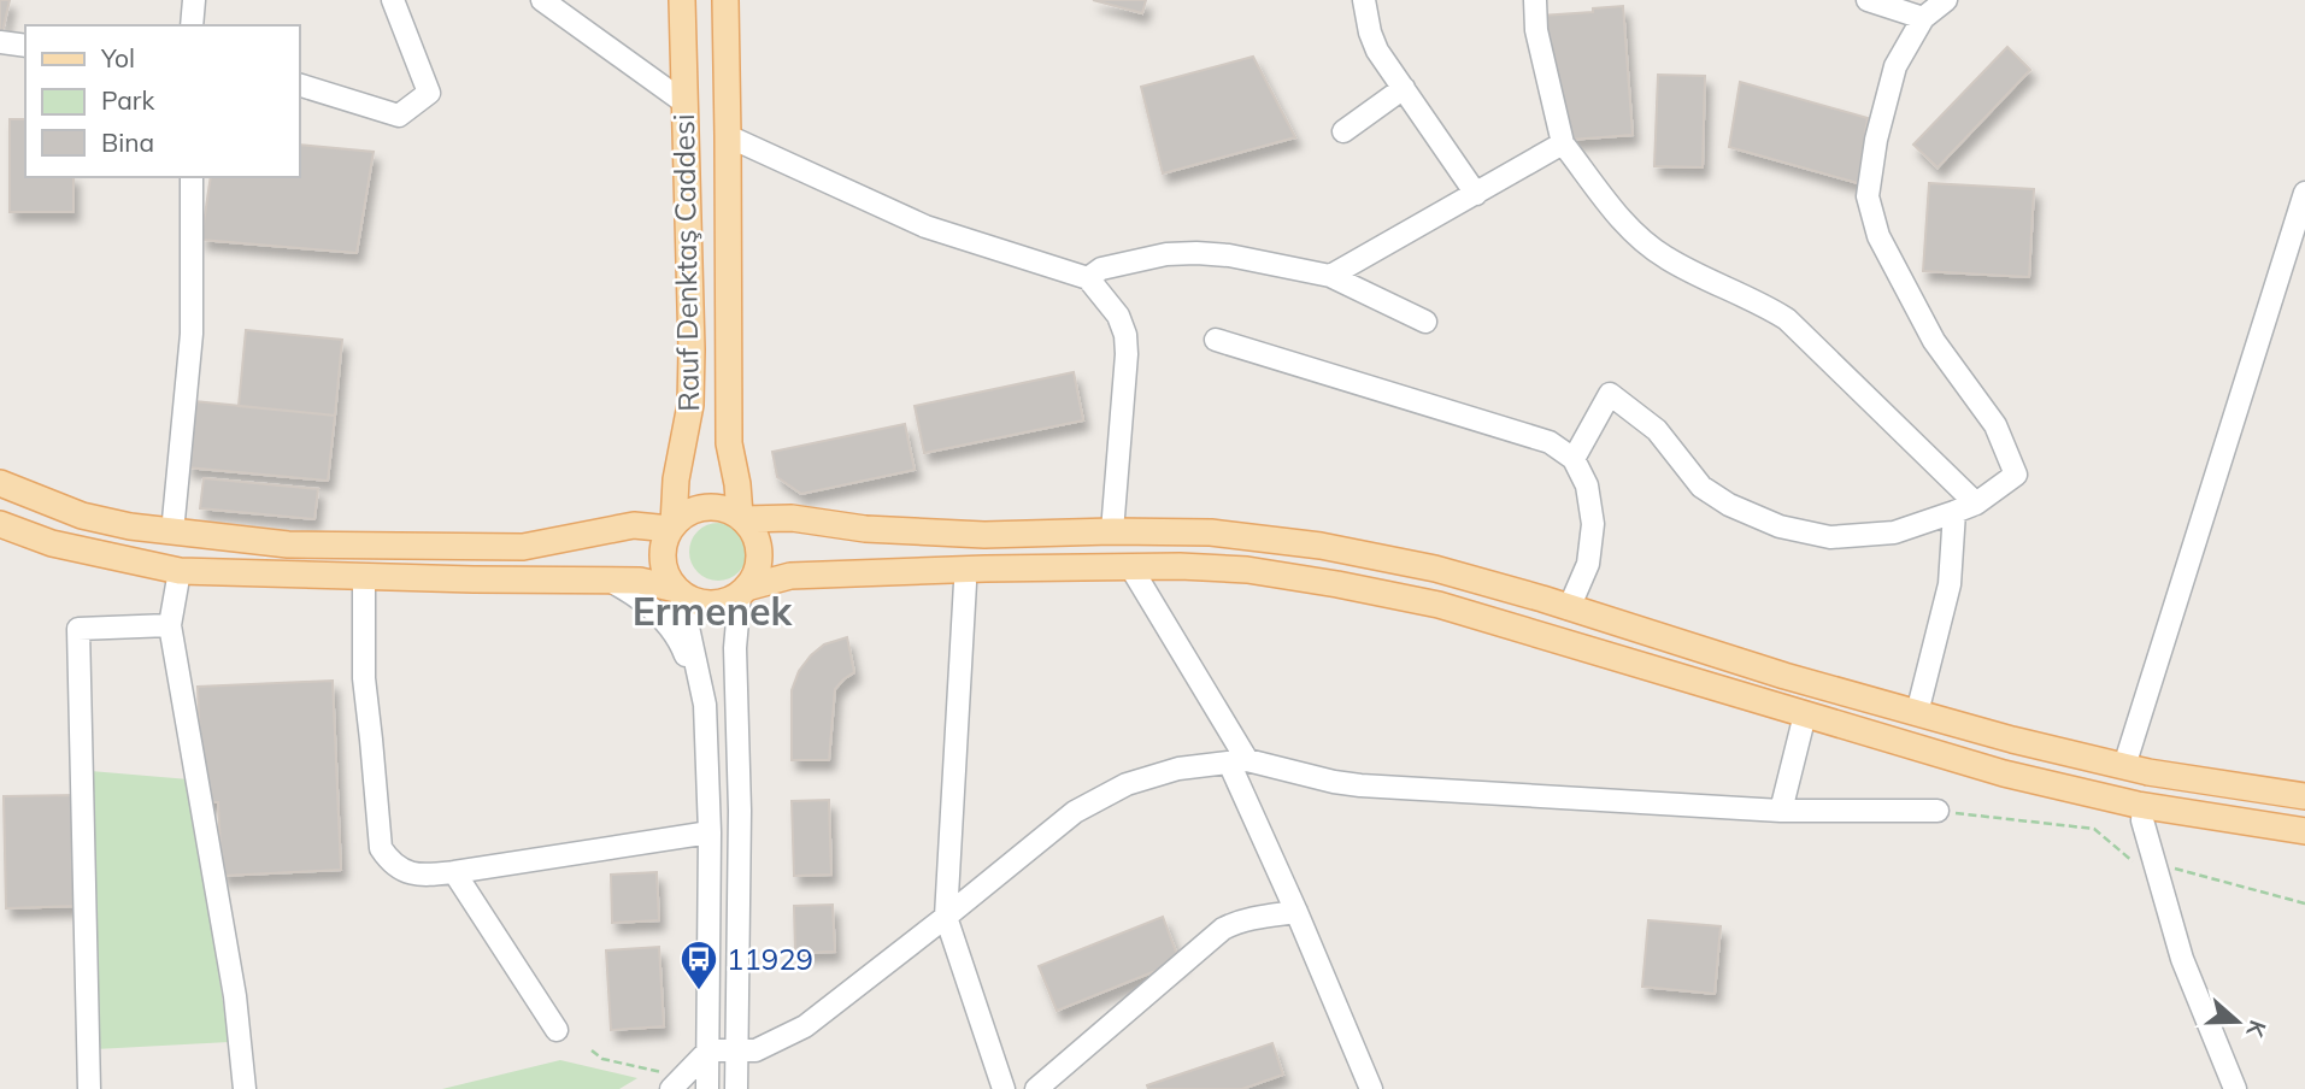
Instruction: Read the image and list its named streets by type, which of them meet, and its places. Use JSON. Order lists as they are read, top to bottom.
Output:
{
  "streets": {
    "main road": ["Rauf Denktaş Caddesi"]
  },
  "districts": ["Ermenek"],
  "places": {
    "bus stop": ["11929"]
  },
  "legend": ["Yol", "Park", "Bina"],
  "north": "right"
}
